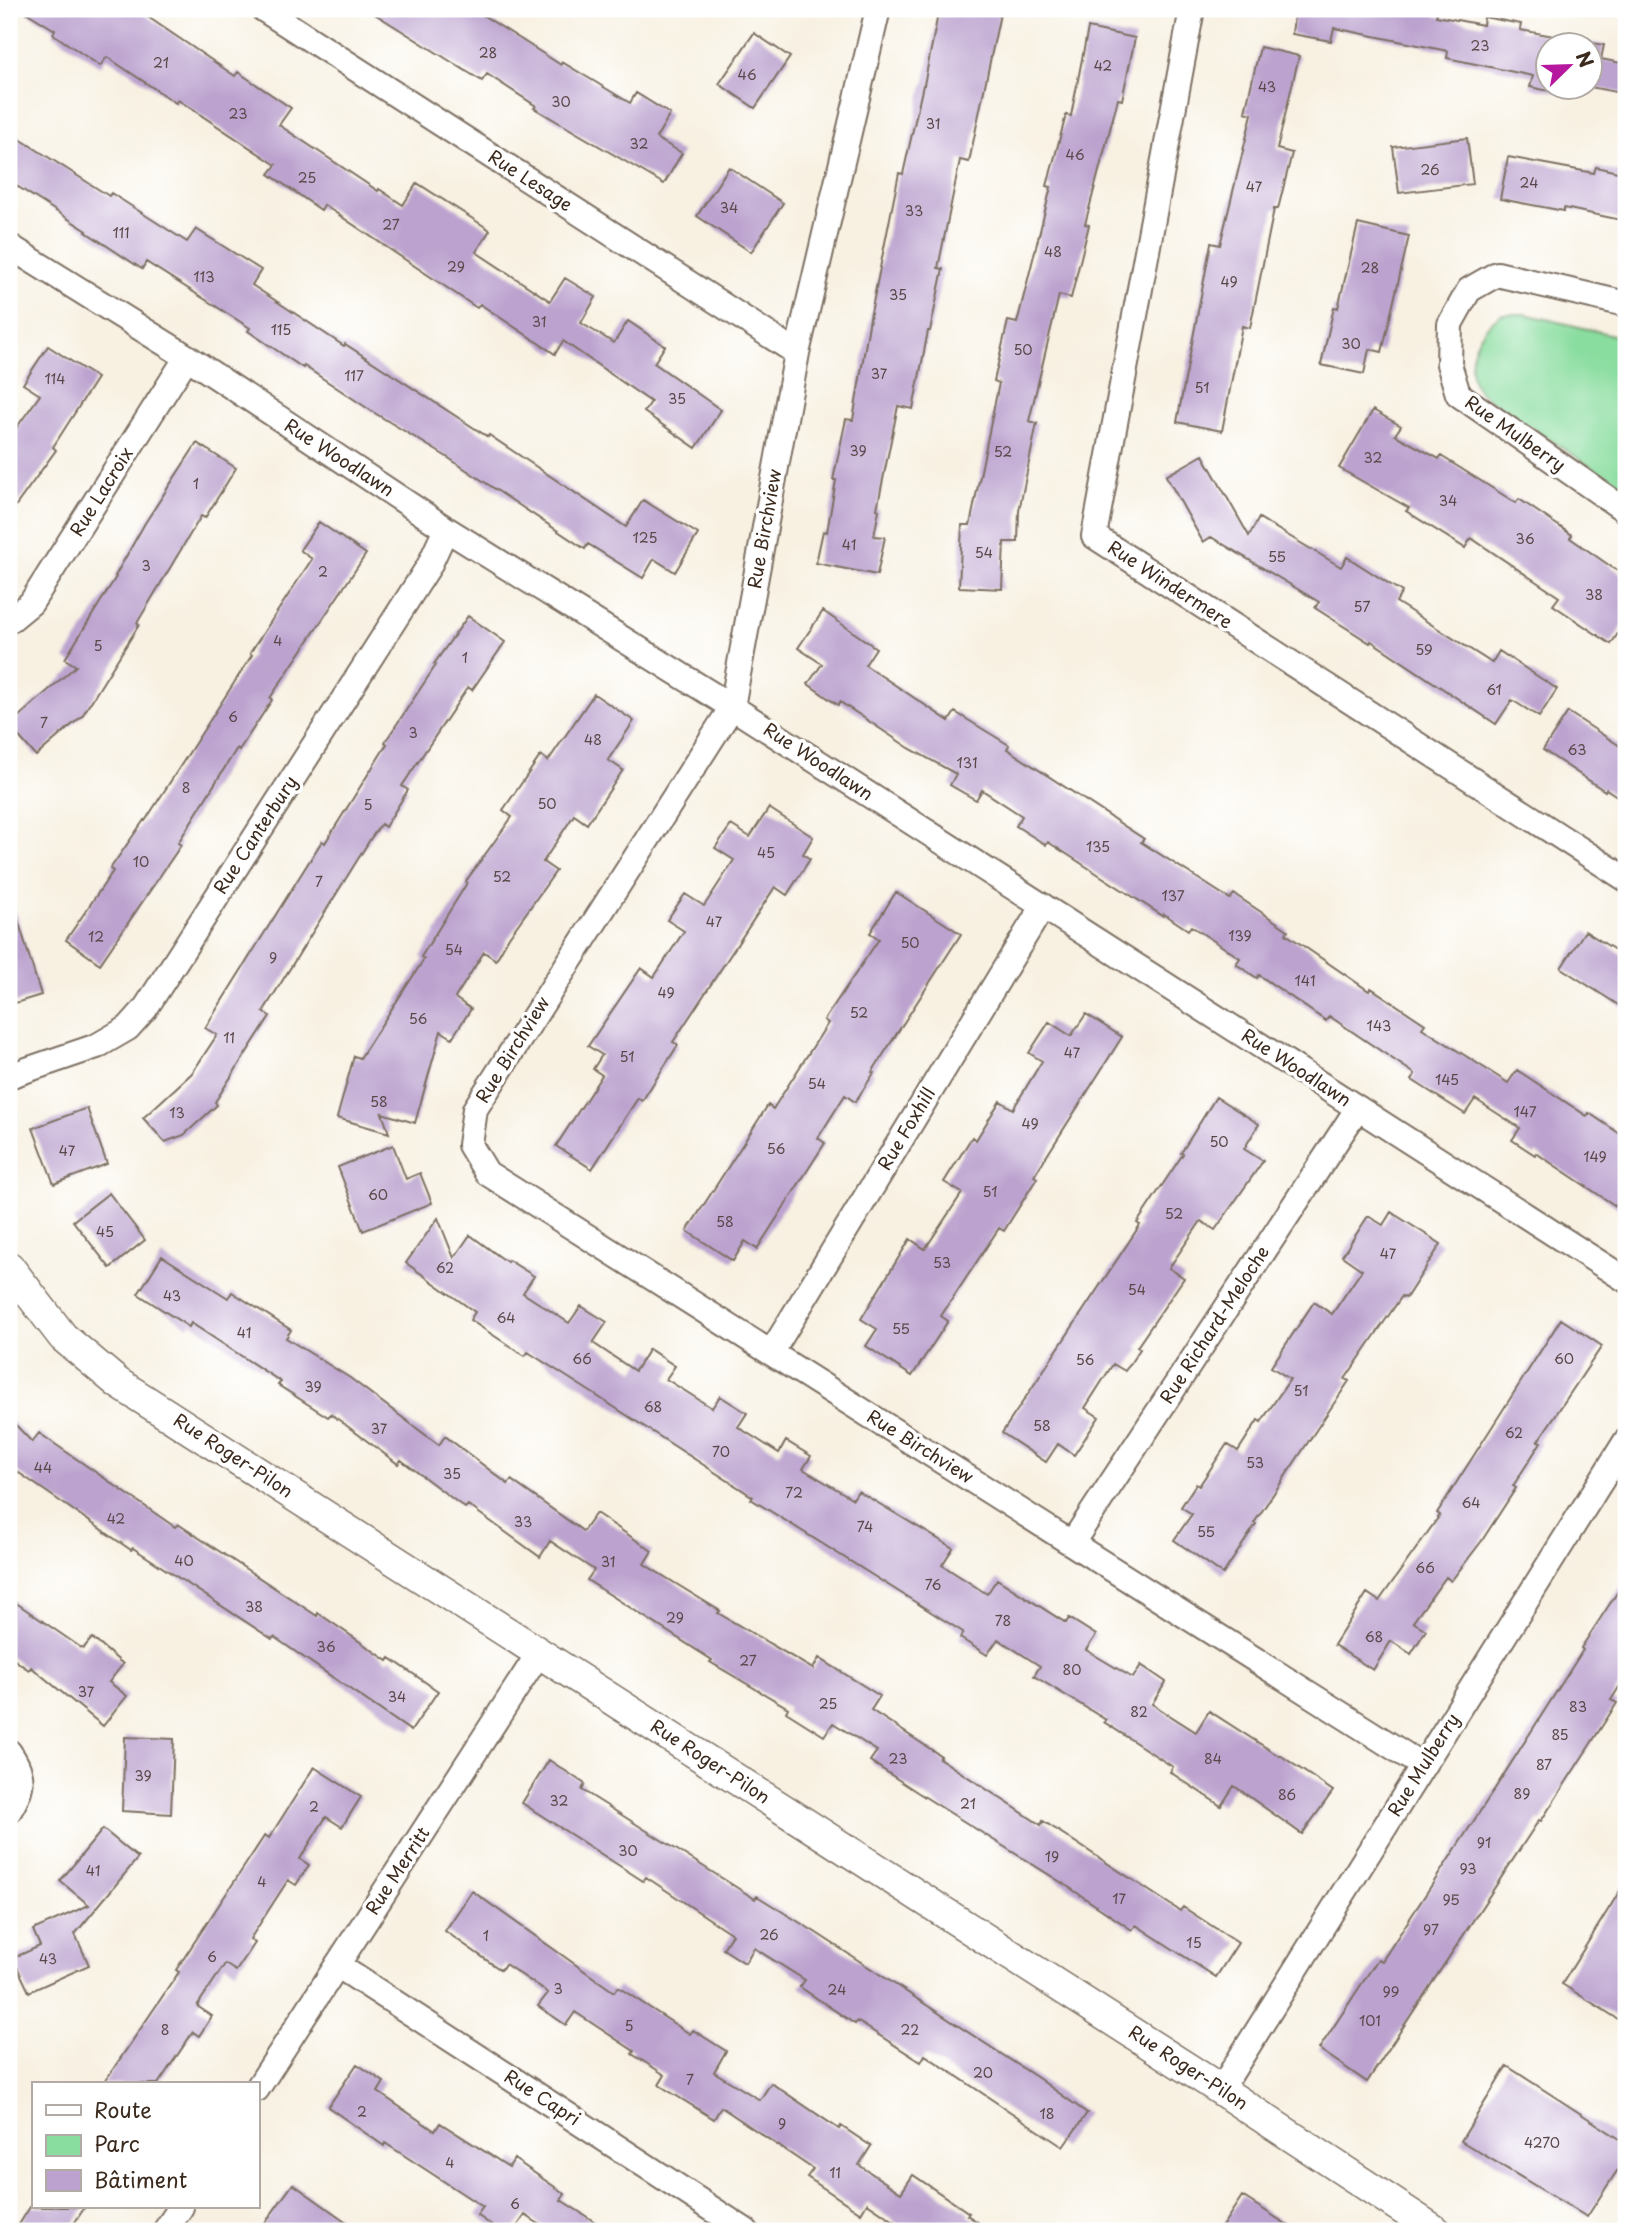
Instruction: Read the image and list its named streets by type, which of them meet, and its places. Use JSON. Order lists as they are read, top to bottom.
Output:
{
  "streets": {
    "street": [
      "Rue Lesage",
      "Rue Mulberry",
      "Rue Woodlawn",
      "Rue Lacroix",
      "Rue Birchview",
      "Rue Windermere",
      "Rue Canterbury",
      "Rue Foxhill",
      "Rue Richard-Meloche",
      "Rue Roger-Pilon",
      "Rue Merritt",
      "Rue Capri"
    ]
  },
  "crossings": [
    ["Rue Lesage", "Rue Birchview"],
    ["Rue Mulberry", "Rue Birchview"],
    ["Rue Mulberry", "Rue Roger-Pilon"],
    ["Rue Woodlawn", "Rue Lacroix"],
    ["Rue Woodlawn", "Rue Birchview"],
    ["Rue Woodlawn", "Rue Canterbury"],
    ["Rue Woodlawn", "Rue Foxhill"],
    ["Rue Woodlawn", "Rue Richard-Meloche"],
    ["Rue Birchview", "Rue Foxhill"],
    ["Rue Birchview", "Rue Richard-Meloche"],
    ["Rue Roger-Pilon", "Rue Merritt"],
    ["Rue Merritt", "Rue Capri"]
  ],
  "house_numbers": [
    "23",
    "28",
    "21",
    "42",
    "46",
    "43",
    "30",
    "23",
    "31",
    "32",
    "46",
    "26",
    "25",
    "24",
    "47",
    "34",
    "33",
    "27",
    "111",
    "48",
    "29",
    "28",
    "113",
    "49",
    "35",
    "31",
    "115",
    "30",
    "50",
    "37",
    "117",
    "114",
    "51",
    "35",
    "39",
    "52",
    "32",
    "1",
    "34",
    "125",
    "36",
    "41",
    "54",
    "55",
    "3",
    "2",
    "38",
    "57",
    "4",
    "5",
    "59",
    "1",
    "61",
    "6",
    "7",
    "3",
    "48",
    "63",
    "131",
    "8",
    "50",
    "5",
    "135",
    "45",
    "10",
    "52",
    "7",
    "137",
    "47",
    "139",
    "12",
    "50",
    "54",
    "9",
    "141",
    "49",
    "52",
    "56",
    "143",
    "11",
    "47",
    "51",
    "145",
    "54",
    "58",
    "147",
    "13",
    "49",
    "50",
    "56",
    "47",
    "149",
    "51",
    "60",
    "52",
    "58",
    "45",
    "47",
    "53",
    "62",
    "54",
    "43",
    "64",
    "55",
    "41",
    "66",
    "60",
    "56",
    "39",
    "51",
    "68",
    "58",
    "37",
    "62",
    "70",
    "53",
    "44",
    "35",
    "72",
    "64",
    "42",
    "33",
    "74",
    "55",
    "40",
    "31",
    "66",
    "76",
    "38",
    "29",
    "78",
    "68",
    "36",
    "27",
    "80",
    "37",
    "34",
    "25",
    "83",
    "82",
    "85",
    "23",
    "84",
    "87",
    "39",
    "89",
    "86",
    "32",
    "21",
    "2",
    "91",
    "30",
    "19",
    "93",
    "41",
    "4",
    "17",
    "95",
    "97",
    "26",
    "1",
    "15",
    "6",
    "43",
    "3",
    "24",
    "99",
    "101",
    "5",
    "8",
    "22",
    "20",
    "7",
    "2",
    "18",
    "9",
    "4270",
    "4",
    "11",
    "6"
  ],
  "legend": ["Route", "Parc", "Bâtiment"],
  "north": "top right"
}
